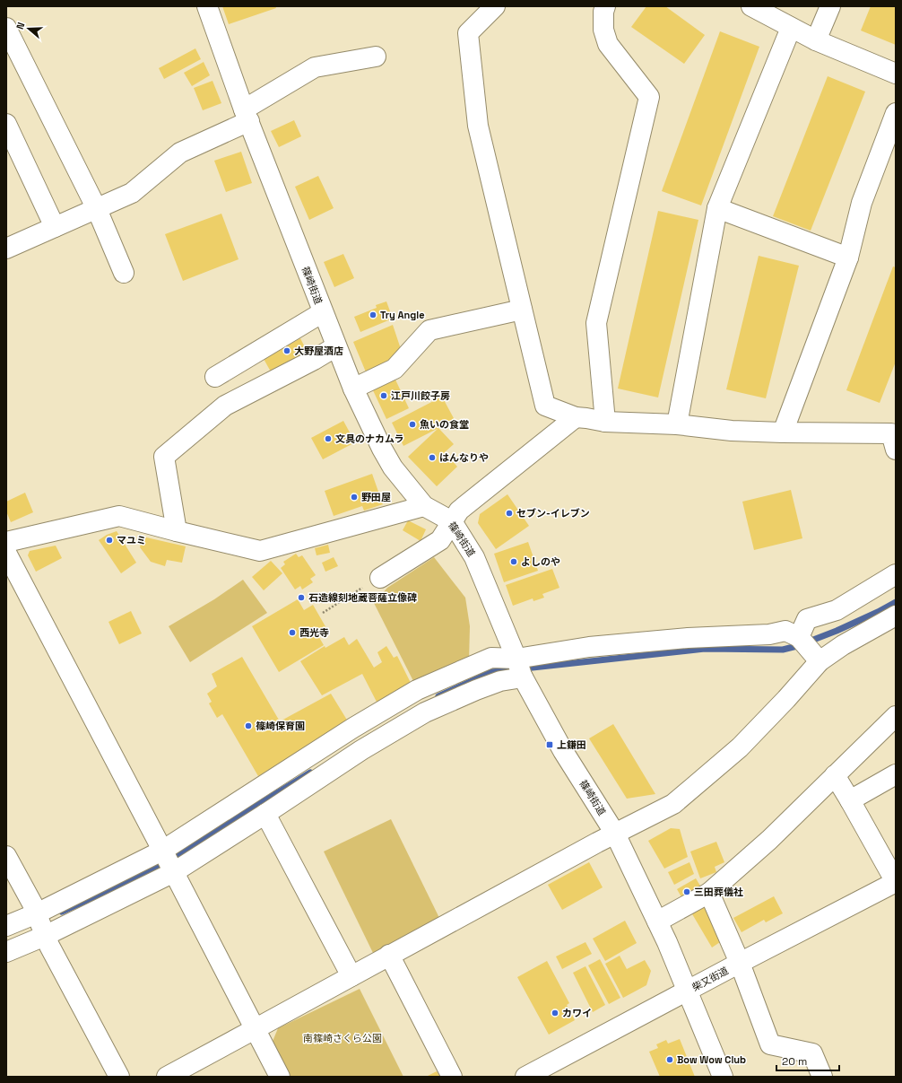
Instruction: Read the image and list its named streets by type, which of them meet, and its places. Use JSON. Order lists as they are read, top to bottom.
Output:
{
  "streets": {
    "street": ["篠崎街道", "柴又街道"]
  },
  "crossings": [
    ["篠崎街道", "柴又街道"]
  ],
  "parks": ["南篠崎さくら公園"],
  "places": {
    "other": [
      "Try Angle",
      "大野屋酒店",
      "江戸川餃子房",
      "魚いの食堂",
      "文具のナカムラ",
      "はんなりや",
      "野田屋",
      "セブン-イレブン",
      "マユミ",
      "よしのや",
      "石造線刻地蔵菩薩立像碑",
      "西光寺",
      "篠崎保育園",
      "三田葬儀社",
      "カワイ",
      "Bow Wow Club"
    ],
    "transit": ["上鎌田"]
  },
  "scale_bar": "20 m",
  "north": "left"
}
